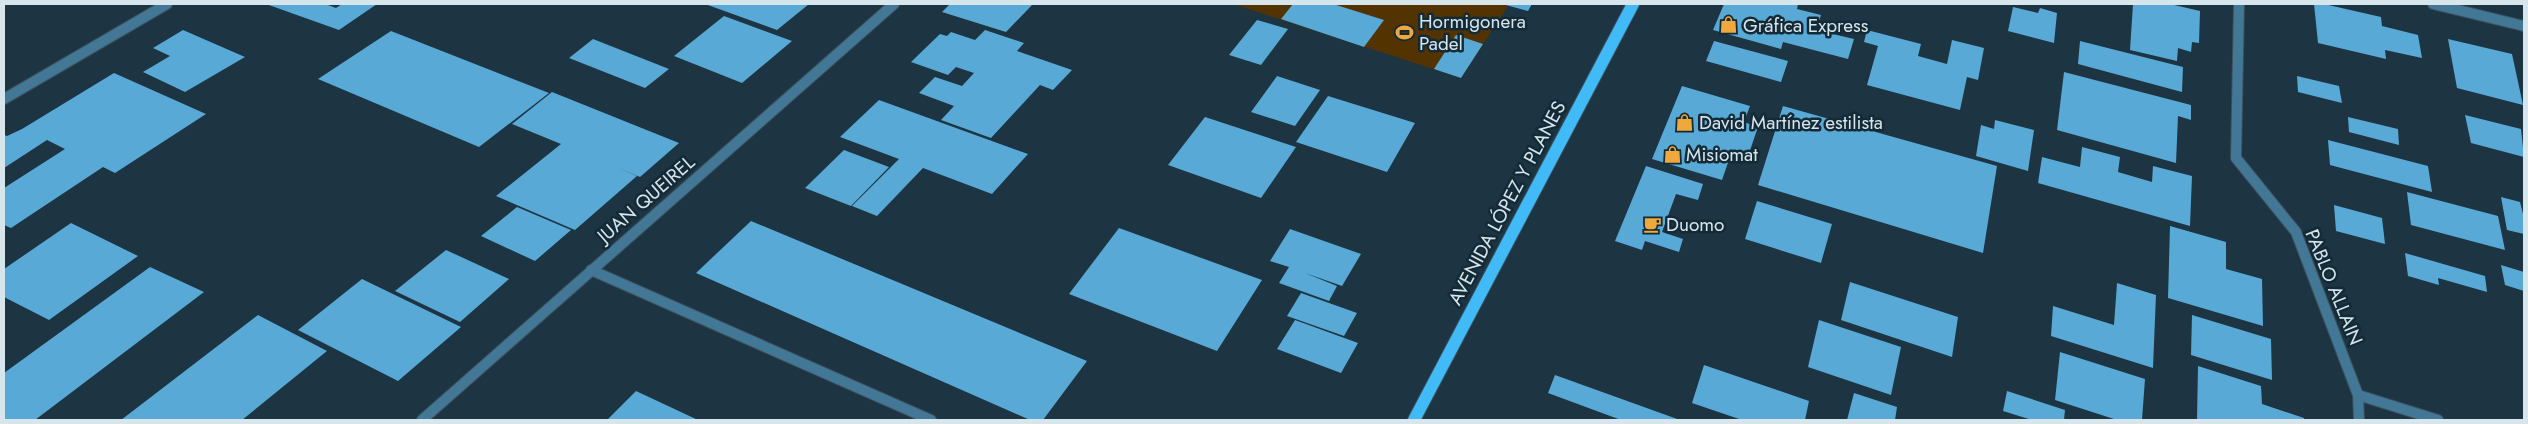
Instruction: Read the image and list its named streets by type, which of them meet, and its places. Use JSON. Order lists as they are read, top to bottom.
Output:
{
  "streets": {
    "main road": ["AVENIDA LÓPEZ Y PLANES"],
    "street": ["JUAN QUEIREL", "PABLO ALLAIN"]
  },
  "places": {
    "shop": ["Gráfica Express", "David Martínez estilista", "Misiomat"],
    "sports": ["Hormigonera Padel"],
    "cafe": ["Duomo"]
  }
}
